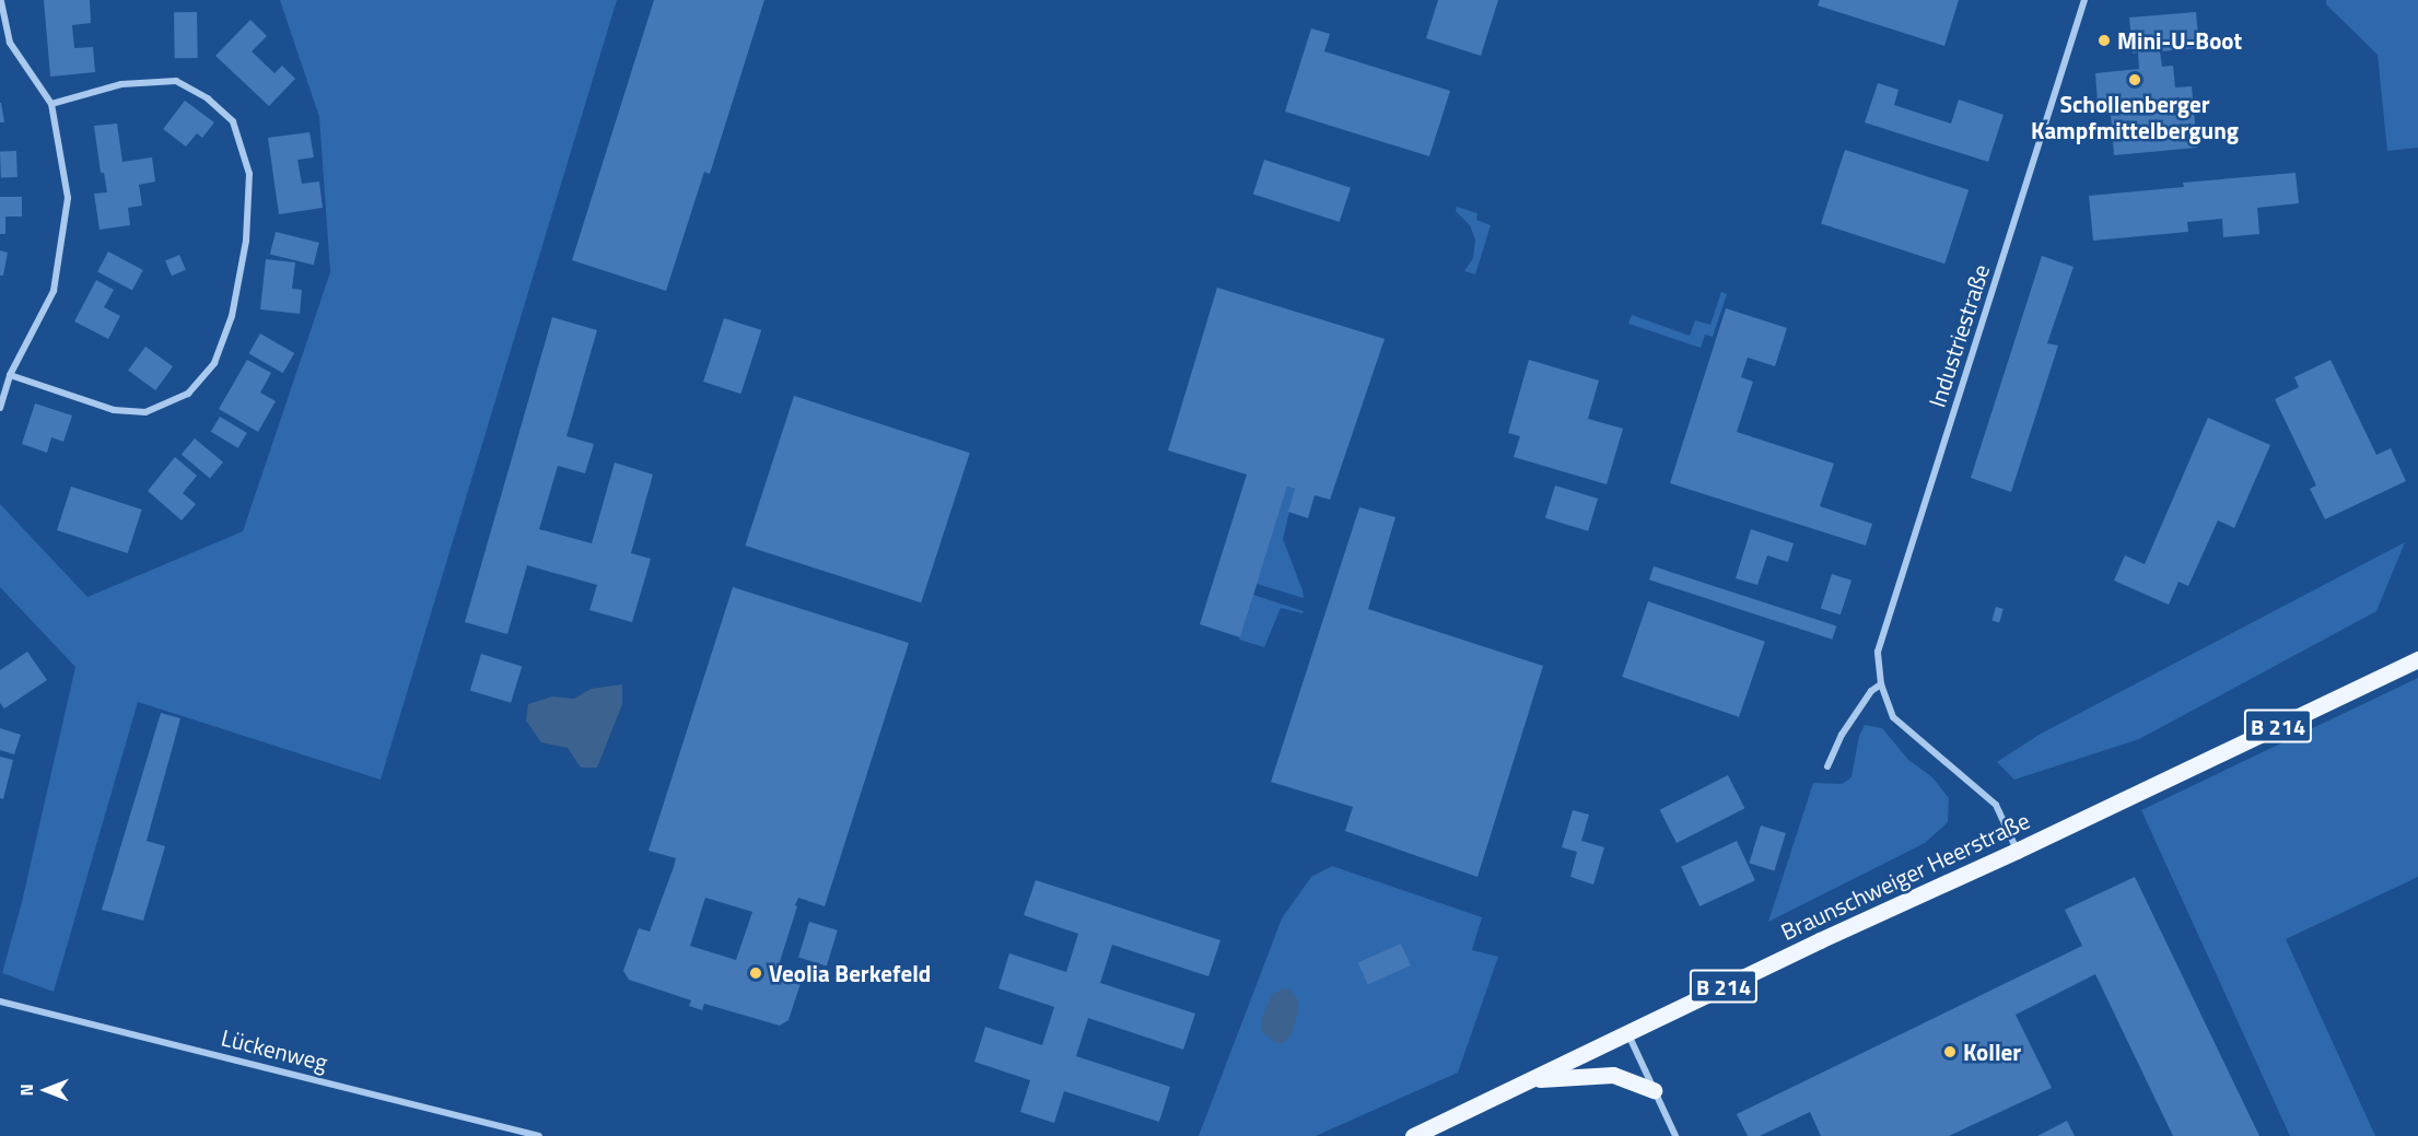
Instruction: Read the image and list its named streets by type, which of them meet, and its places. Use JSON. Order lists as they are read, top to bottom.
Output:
{
  "streets": {
    "main road": ["B 214", "Braunschweiger Heerstraße"],
    "street": ["Industriestraße", "Lückenweg"]
  },
  "crossings": [
    ["Industriestraße", "Braunschweiger Heerstraße"]
  ],
  "places": [
    "Mini-U-Boot",
    "Schollenberger Kampfmittelbergung",
    "Veolia Berkefeld",
    "Koller"
  ],
  "north": "left"
}
